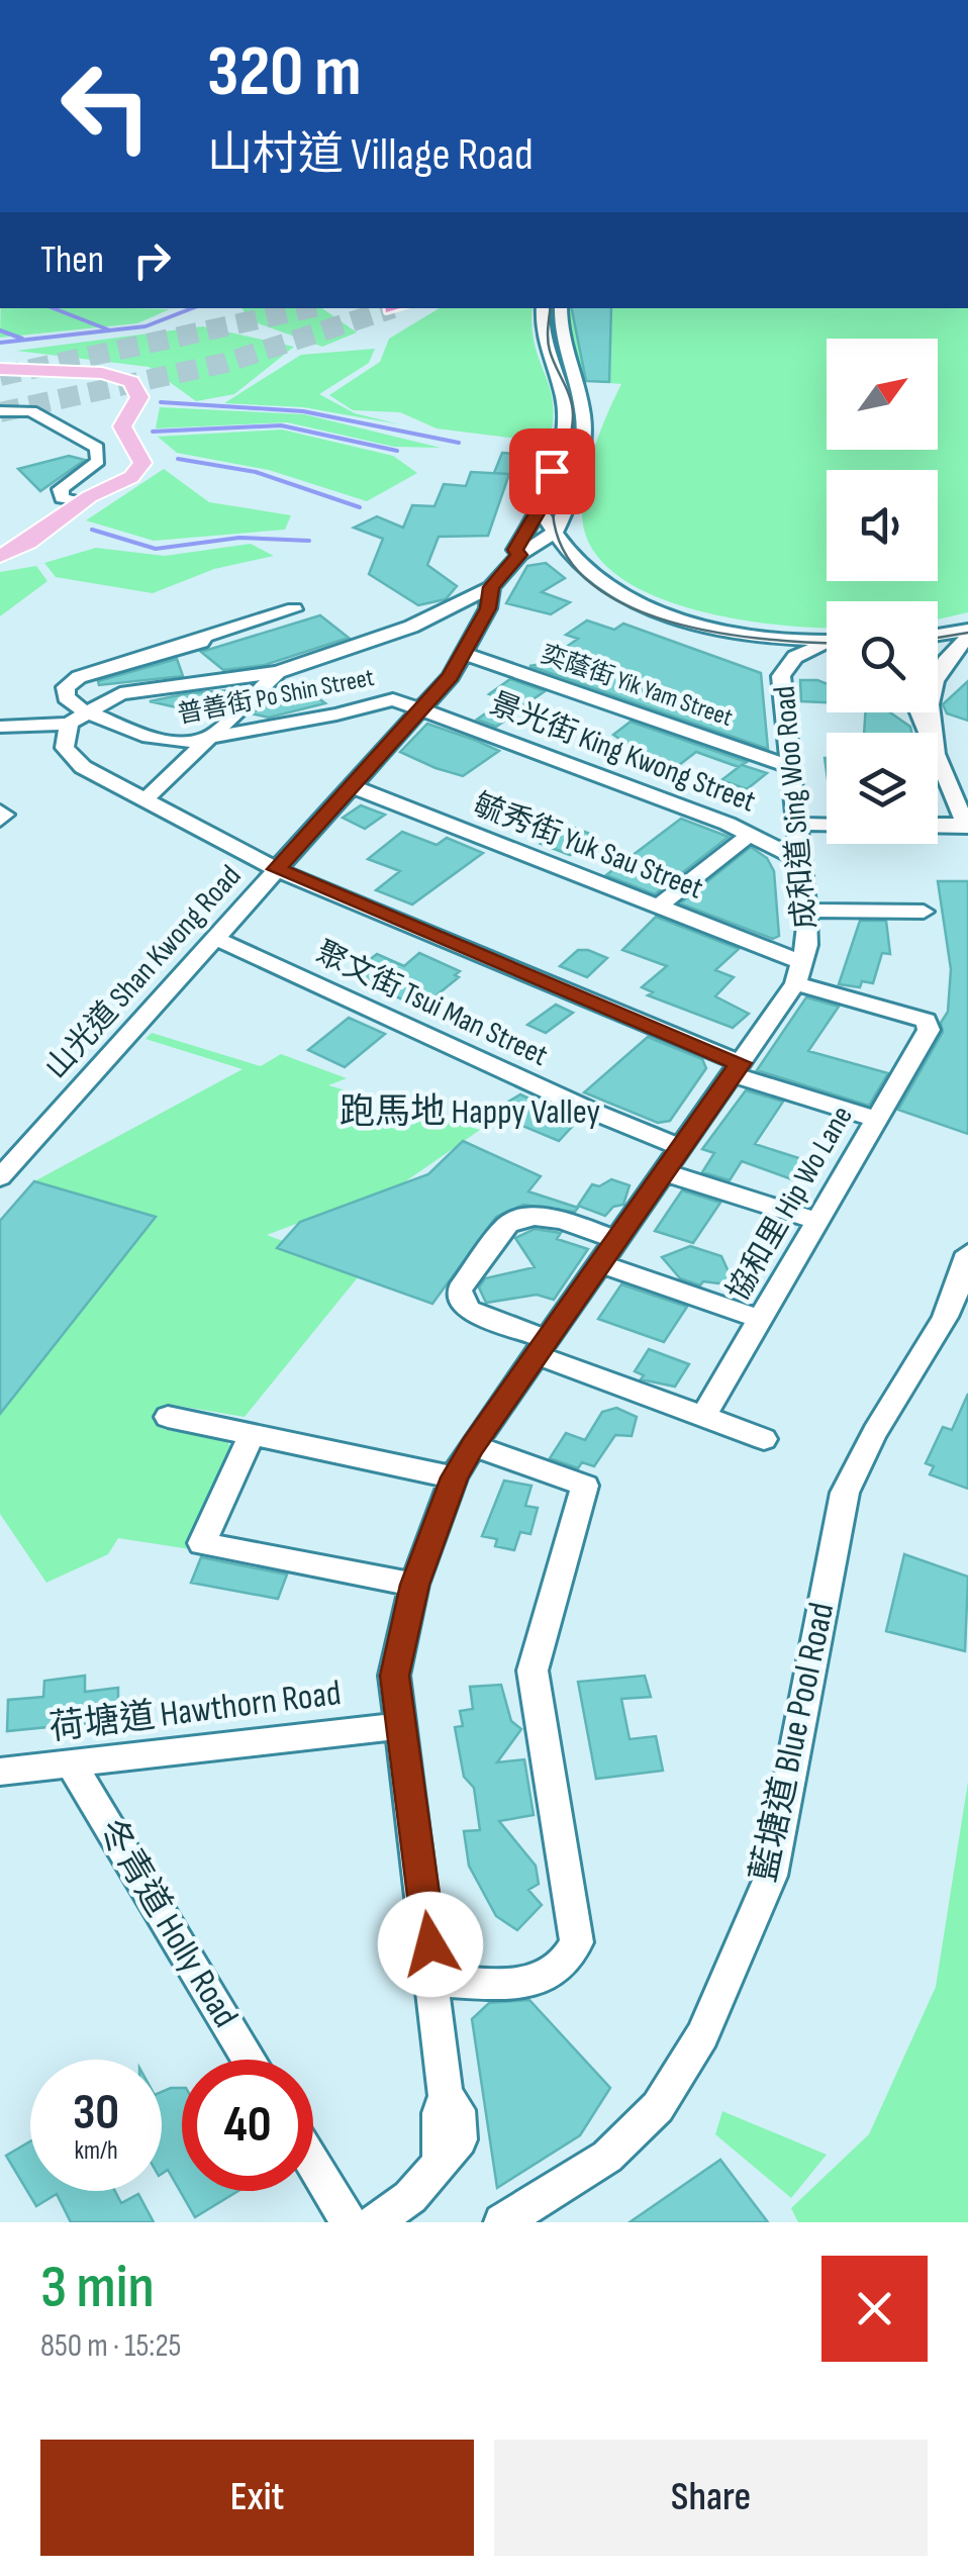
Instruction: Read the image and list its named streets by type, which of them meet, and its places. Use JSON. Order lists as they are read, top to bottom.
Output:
{
  "streets": {
    "street": [
      "奕蔭街 Yik Yam Street",
      "普善街 Po Shin Street",
      "景光街 King Kwong Street",
      "成和道 Sing Woo Road",
      "毓秀街 Yuk Sau Street",
      "山光道 Shan Kwong Road",
      "聚文街 Tsui Man Street",
      "協和里 Hip Wo Lane",
      "荷塘道 Hawthorn Road",
      "藍塘道 Blue Pool Road",
      "冬青道 Holly Road"
    ]
  },
  "crossings": [
    ["奕蔭街 Yik Yam Street", "成和道 Sing Woo Road"],
    ["奕蔭街 Yik Yam Street", "山光道 Shan Kwong Road"],
    ["普善街 Po Shin Street", "景光街 King Kwong Street"],
    ["普善街 Po Shin Street", "山光道 Shan Kwong Road"],
    ["景光街 King Kwong Street", "成和道 Sing Woo Road"],
    ["景光街 King Kwong Street", "山光道 Shan Kwong Road"],
    ["成和道 Sing Woo Road", "毓秀街 Yuk Sau Street"],
    ["毓秀街 Yuk Sau Street", "山光道 Shan Kwong Road"],
    ["毓秀街 Yuk Sau Street", "協和里 Hip Wo Lane"],
    ["山光道 Shan Kwong Road", "聚文街 Tsui Man Street"],
    ["荷塘道 Hawthorn Road", "冬青道 Holly Road"]
  ],
  "districts": ["跑馬地 Happy Valley"],
  "north": "top right",
  "page": {
    "turn": ["320 m", "山村道 Village Road"],
    "then": "Then",
    "speed": "30 km/h",
    "limit": "40",
    "heading": ["3 min", "850 m · 15:25"],
    "buttons": ["Exit", "Share"]
  }
}
